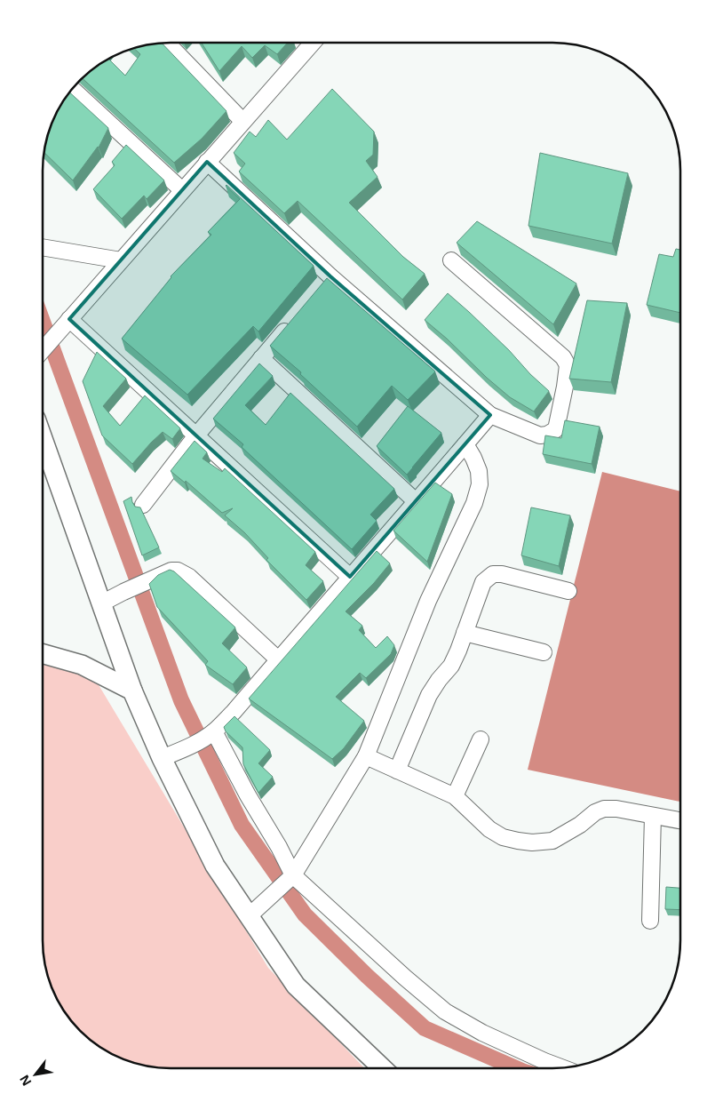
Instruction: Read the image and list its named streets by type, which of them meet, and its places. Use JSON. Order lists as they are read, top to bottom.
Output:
{
  "north": "bottom left"
}
